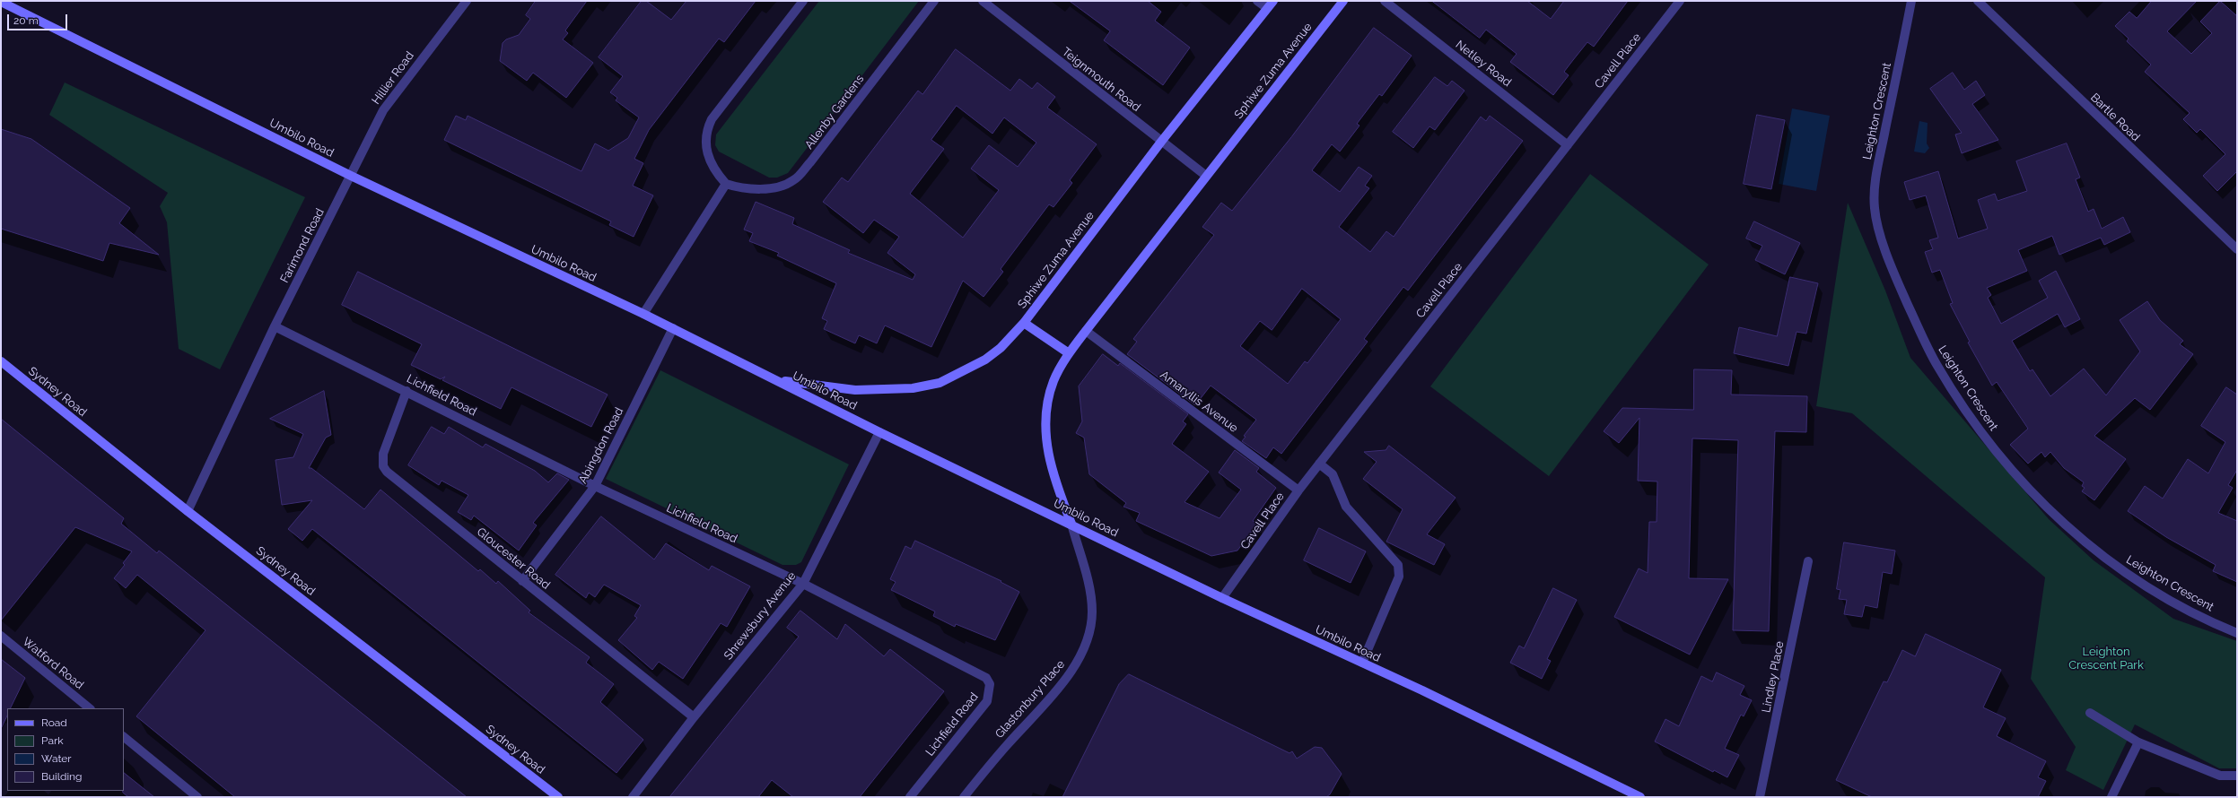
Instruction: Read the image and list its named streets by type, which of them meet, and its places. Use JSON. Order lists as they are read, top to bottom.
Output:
{
  "streets": {
    "main road": ["Sphiwe Zuma Avenue", "Umbilo Road", "Sydney Road"],
    "street": [
      "Cavell Place",
      "Netley Road",
      "Hillier Road",
      "Teignmouth Road",
      "Leighton Crescent",
      "Allenby Gardens",
      "Bartle Road",
      "Farimond Road",
      "Lichfield Road",
      "Amaryllis Avenue",
      "Abingdon Road",
      "Gloucester Road",
      "Shrewsbury Avenue",
      "Watford Road",
      "Lindley Place",
      "Glastonbury Place"
    ]
  },
  "crossings": [
    ["Cavell Place", "Netley Road"],
    ["Cavell Place", "Umbilo Road"],
    ["Cavell Place", "Amaryllis Avenue"],
    ["Sphiwe Zuma Avenue", "Teignmouth Road"],
    ["Sphiwe Zuma Avenue", "Umbilo Road"],
    ["Sphiwe Zuma Avenue", "Amaryllis Avenue"],
    ["Sphiwe Zuma Avenue", "Glastonbury Place"],
    ["Hillier Road", "Umbilo Road"],
    ["Hillier Road", "Farimond Road"],
    ["Umbilo Road", "Farimond Road"],
    ["Umbilo Road", "Abingdon Road"],
    ["Umbilo Road", "Shrewsbury Avenue"],
    ["Umbilo Road", "Glastonbury Place"],
    ["Farimond Road", "Sydney Road"],
    ["Farimond Road", "Lichfield Road"],
    ["Lichfield Road", "Abingdon Road"],
    ["Lichfield Road", "Gloucester Road"],
    ["Lichfield Road", "Shrewsbury Avenue"],
    ["Abingdon Road", "Gloucester Road"],
    ["Gloucester Road", "Shrewsbury Avenue"]
  ],
  "parks": ["Leighton Crescent Park"],
  "legend": [
    "Road",
    "Park",
    "Water",
    "Building"
  ],
  "scale_bar": "20 m"
}
